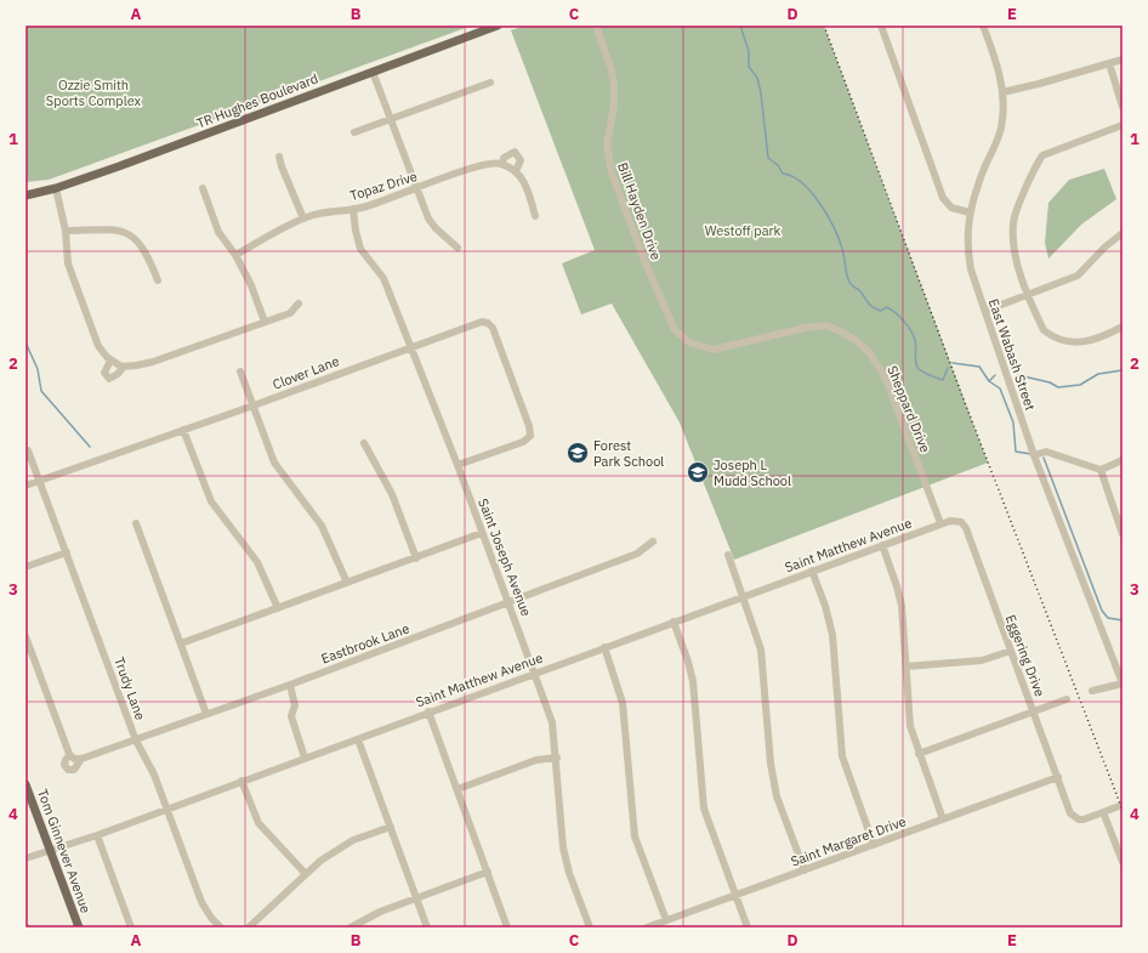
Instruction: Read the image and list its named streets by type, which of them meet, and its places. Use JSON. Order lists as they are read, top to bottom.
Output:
{
  "streets": {
    "main road": ["TR Hughes Boulevard", "Tom Ginnever Avenue"],
    "street": [
      "Topaz Drive",
      "Bill Hayden Drive",
      "East Wabash Street",
      "Clover Lane",
      "Sheppard Drive",
      "Saint Matthew Avenue",
      "Saint Joseph Avenue",
      "Eastbrook Lane",
      "Eggering Drive",
      "Trudy Lane",
      "Saint Margaret Drive"
    ]
  },
  "crossings": [
    ["Topaz Drive", "Saint Joseph Avenue"],
    ["Bill Hayden Drive", "Sheppard Drive"],
    ["Clover Lane", "Saint Joseph Avenue"],
    ["Clover Lane", "Trudy Lane"],
    ["Sheppard Drive", "Saint Matthew Avenue"],
    ["Sheppard Drive", "Eggering Drive"],
    ["Saint Matthew Avenue", "Saint Joseph Avenue"],
    ["Saint Matthew Avenue", "Eggering Drive"],
    ["Saint Matthew Avenue", "Trudy Lane"],
    ["Saint Matthew Avenue", "Tom Ginnever Avenue"],
    ["Saint Joseph Avenue", "Eastbrook Lane"],
    ["Eastbrook Lane", "Trudy Lane"],
    ["Eggering Drive", "Saint Margaret Drive"]
  ],
  "parks": ["Ozzie Smith Sports Complex", "Westoff park"],
  "places": {
    "school or university": ["Forest Park School", "Joseph L Mudd School"]
  },
  "grid": {
    "columns": [
      "A",
      "B",
      "C",
      "D",
      "E"
    ],
    "rows": [
      "1",
      "2",
      "3",
      "4"
    ]
  }
}
